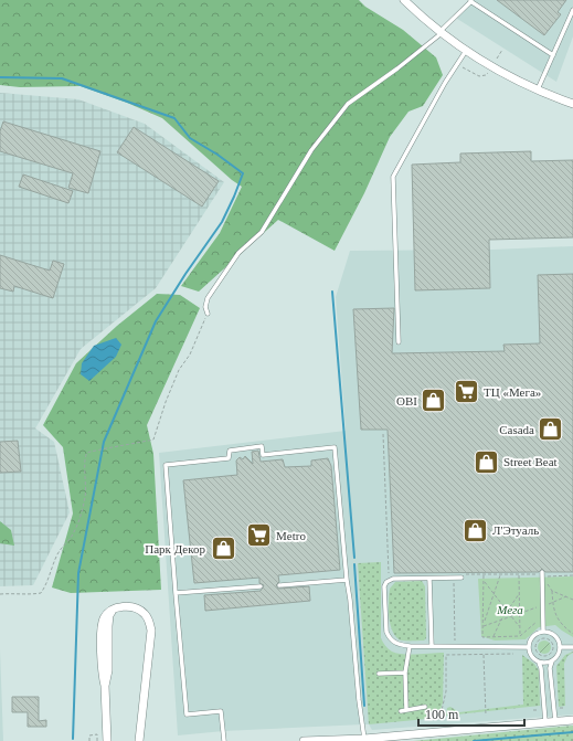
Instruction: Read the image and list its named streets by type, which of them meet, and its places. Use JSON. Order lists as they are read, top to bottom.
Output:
{
  "parks": ["Мега"],
  "places": {
    "supermarket": ["ТЦ «Мега»", "Metro"],
    "shop": [
      "OBI",
      "Casada",
      "Street Beat",
      "Л'Этуаль",
      "Парк Декор"
    ]
  },
  "scale_bar": "100 m"
}
